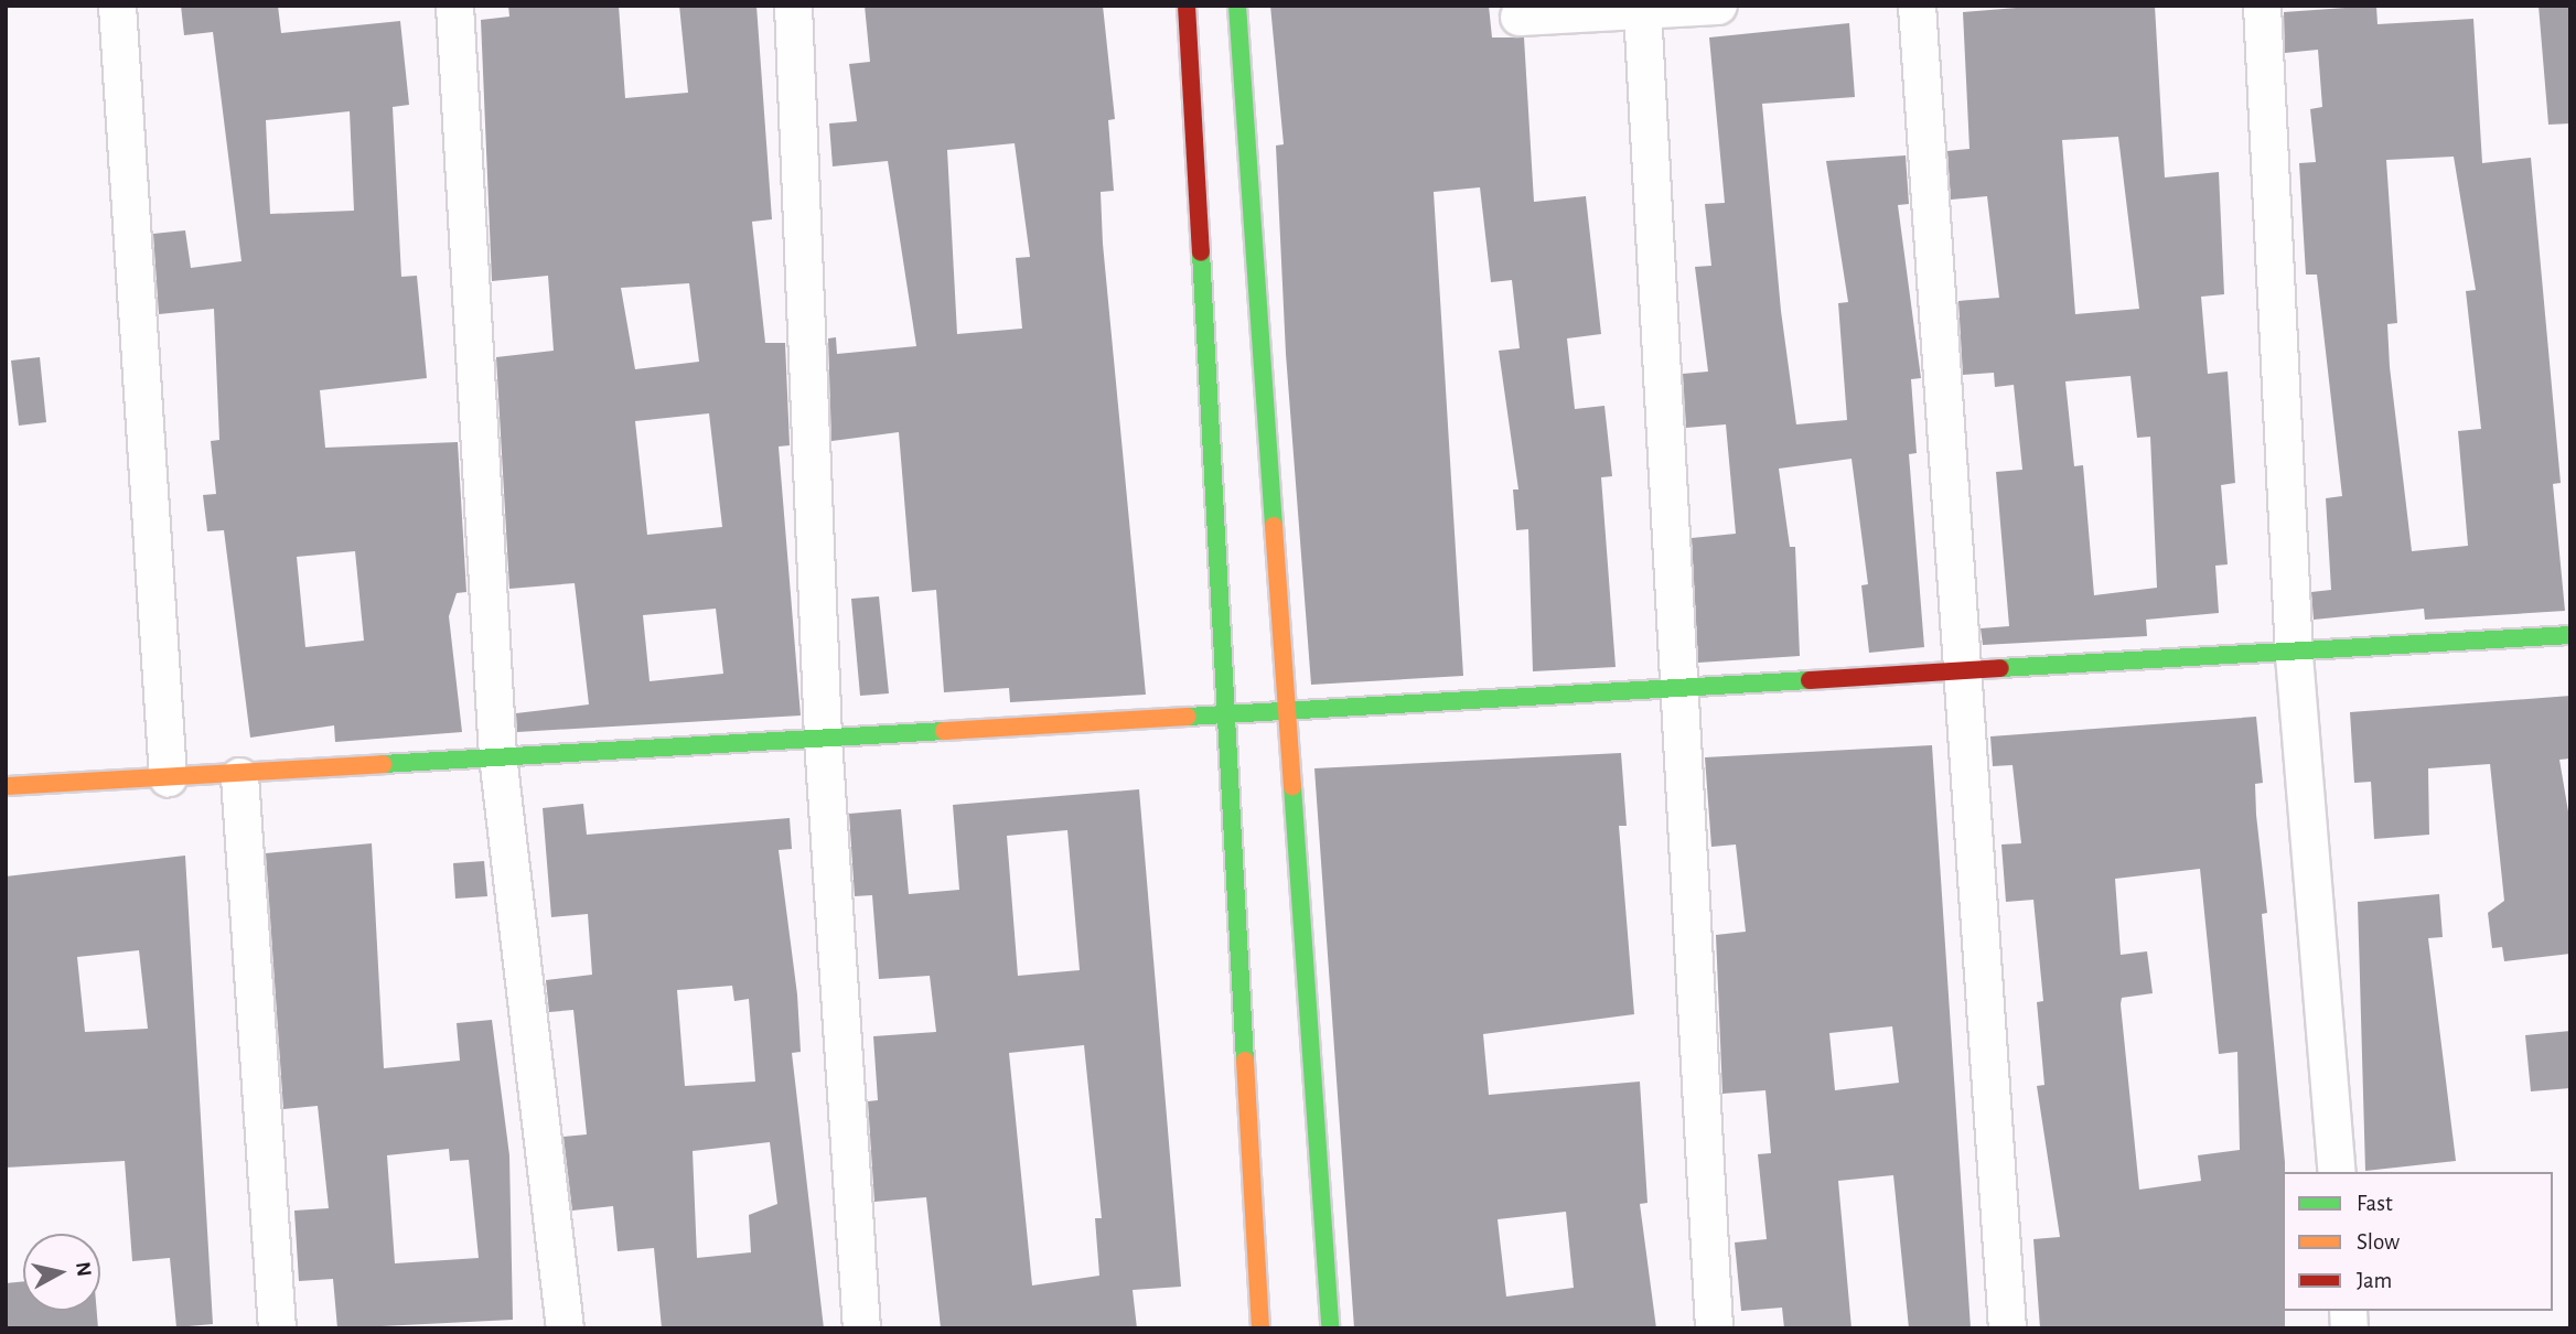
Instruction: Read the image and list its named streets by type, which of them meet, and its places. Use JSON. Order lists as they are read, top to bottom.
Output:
{
  "legend": ["Fast", "Slow", "Jam"],
  "north": "right"
}
